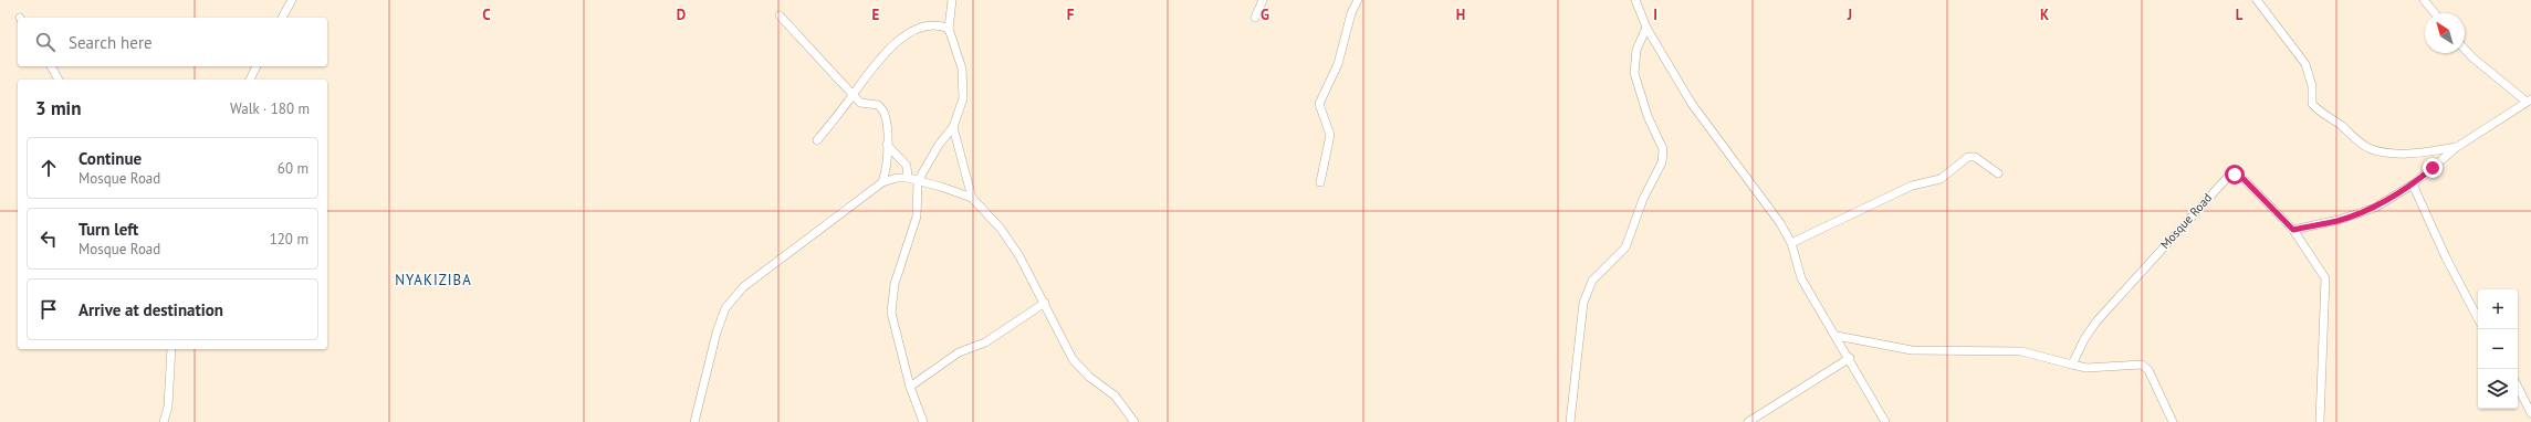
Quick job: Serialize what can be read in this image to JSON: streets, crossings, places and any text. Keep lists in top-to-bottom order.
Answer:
{
  "streets": {
    "street": ["Mosque Road"]
  },
  "districts": ["NYAKIZIBA"],
  "north": "top left",
  "page": {
    "search": "Search here",
    "heading": ["3 min", "Walk · 180 m"],
    "list": [
      ["Continue", "Mosque Road", "60 m"],
      ["Turn left", "Mosque Road", "120 m"],
      "Arrive at destination"
    ],
    "map_buttons": ["+", "−"]
  },
  "grid": {
    "columns": [
      "C",
      "D",
      "E",
      "F",
      "G",
      "H",
      "I",
      "J",
      "K",
      "L"
    ]
  }
}
